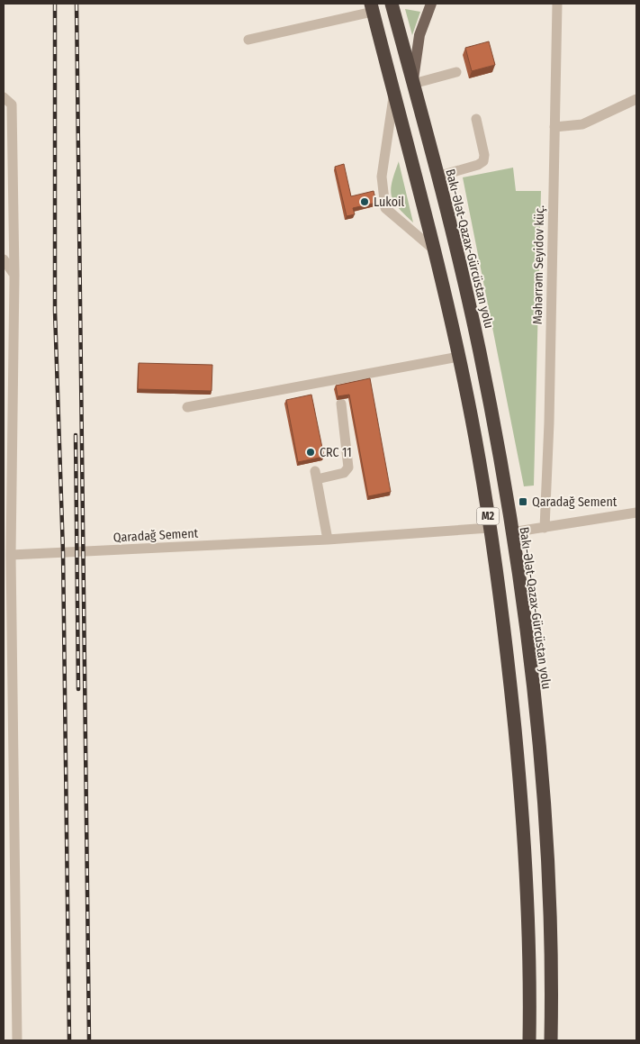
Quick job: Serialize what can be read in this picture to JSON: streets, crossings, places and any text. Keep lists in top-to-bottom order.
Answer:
{
  "streets": {
    "highway": ["Bakı-Ələt-Qazax-Gürcüstan yolu", "M2"],
    "street": ["Məhərrəm Seyidov küç.", "Qaradağ Sement"]
  },
  "crossings": [
    ["M2", "Qaradağ Sement"]
  ],
  "places": {
    "other": ["Lukoil", "CRC 11"],
    "transit": ["Qaradağ Sement"]
  }
}
